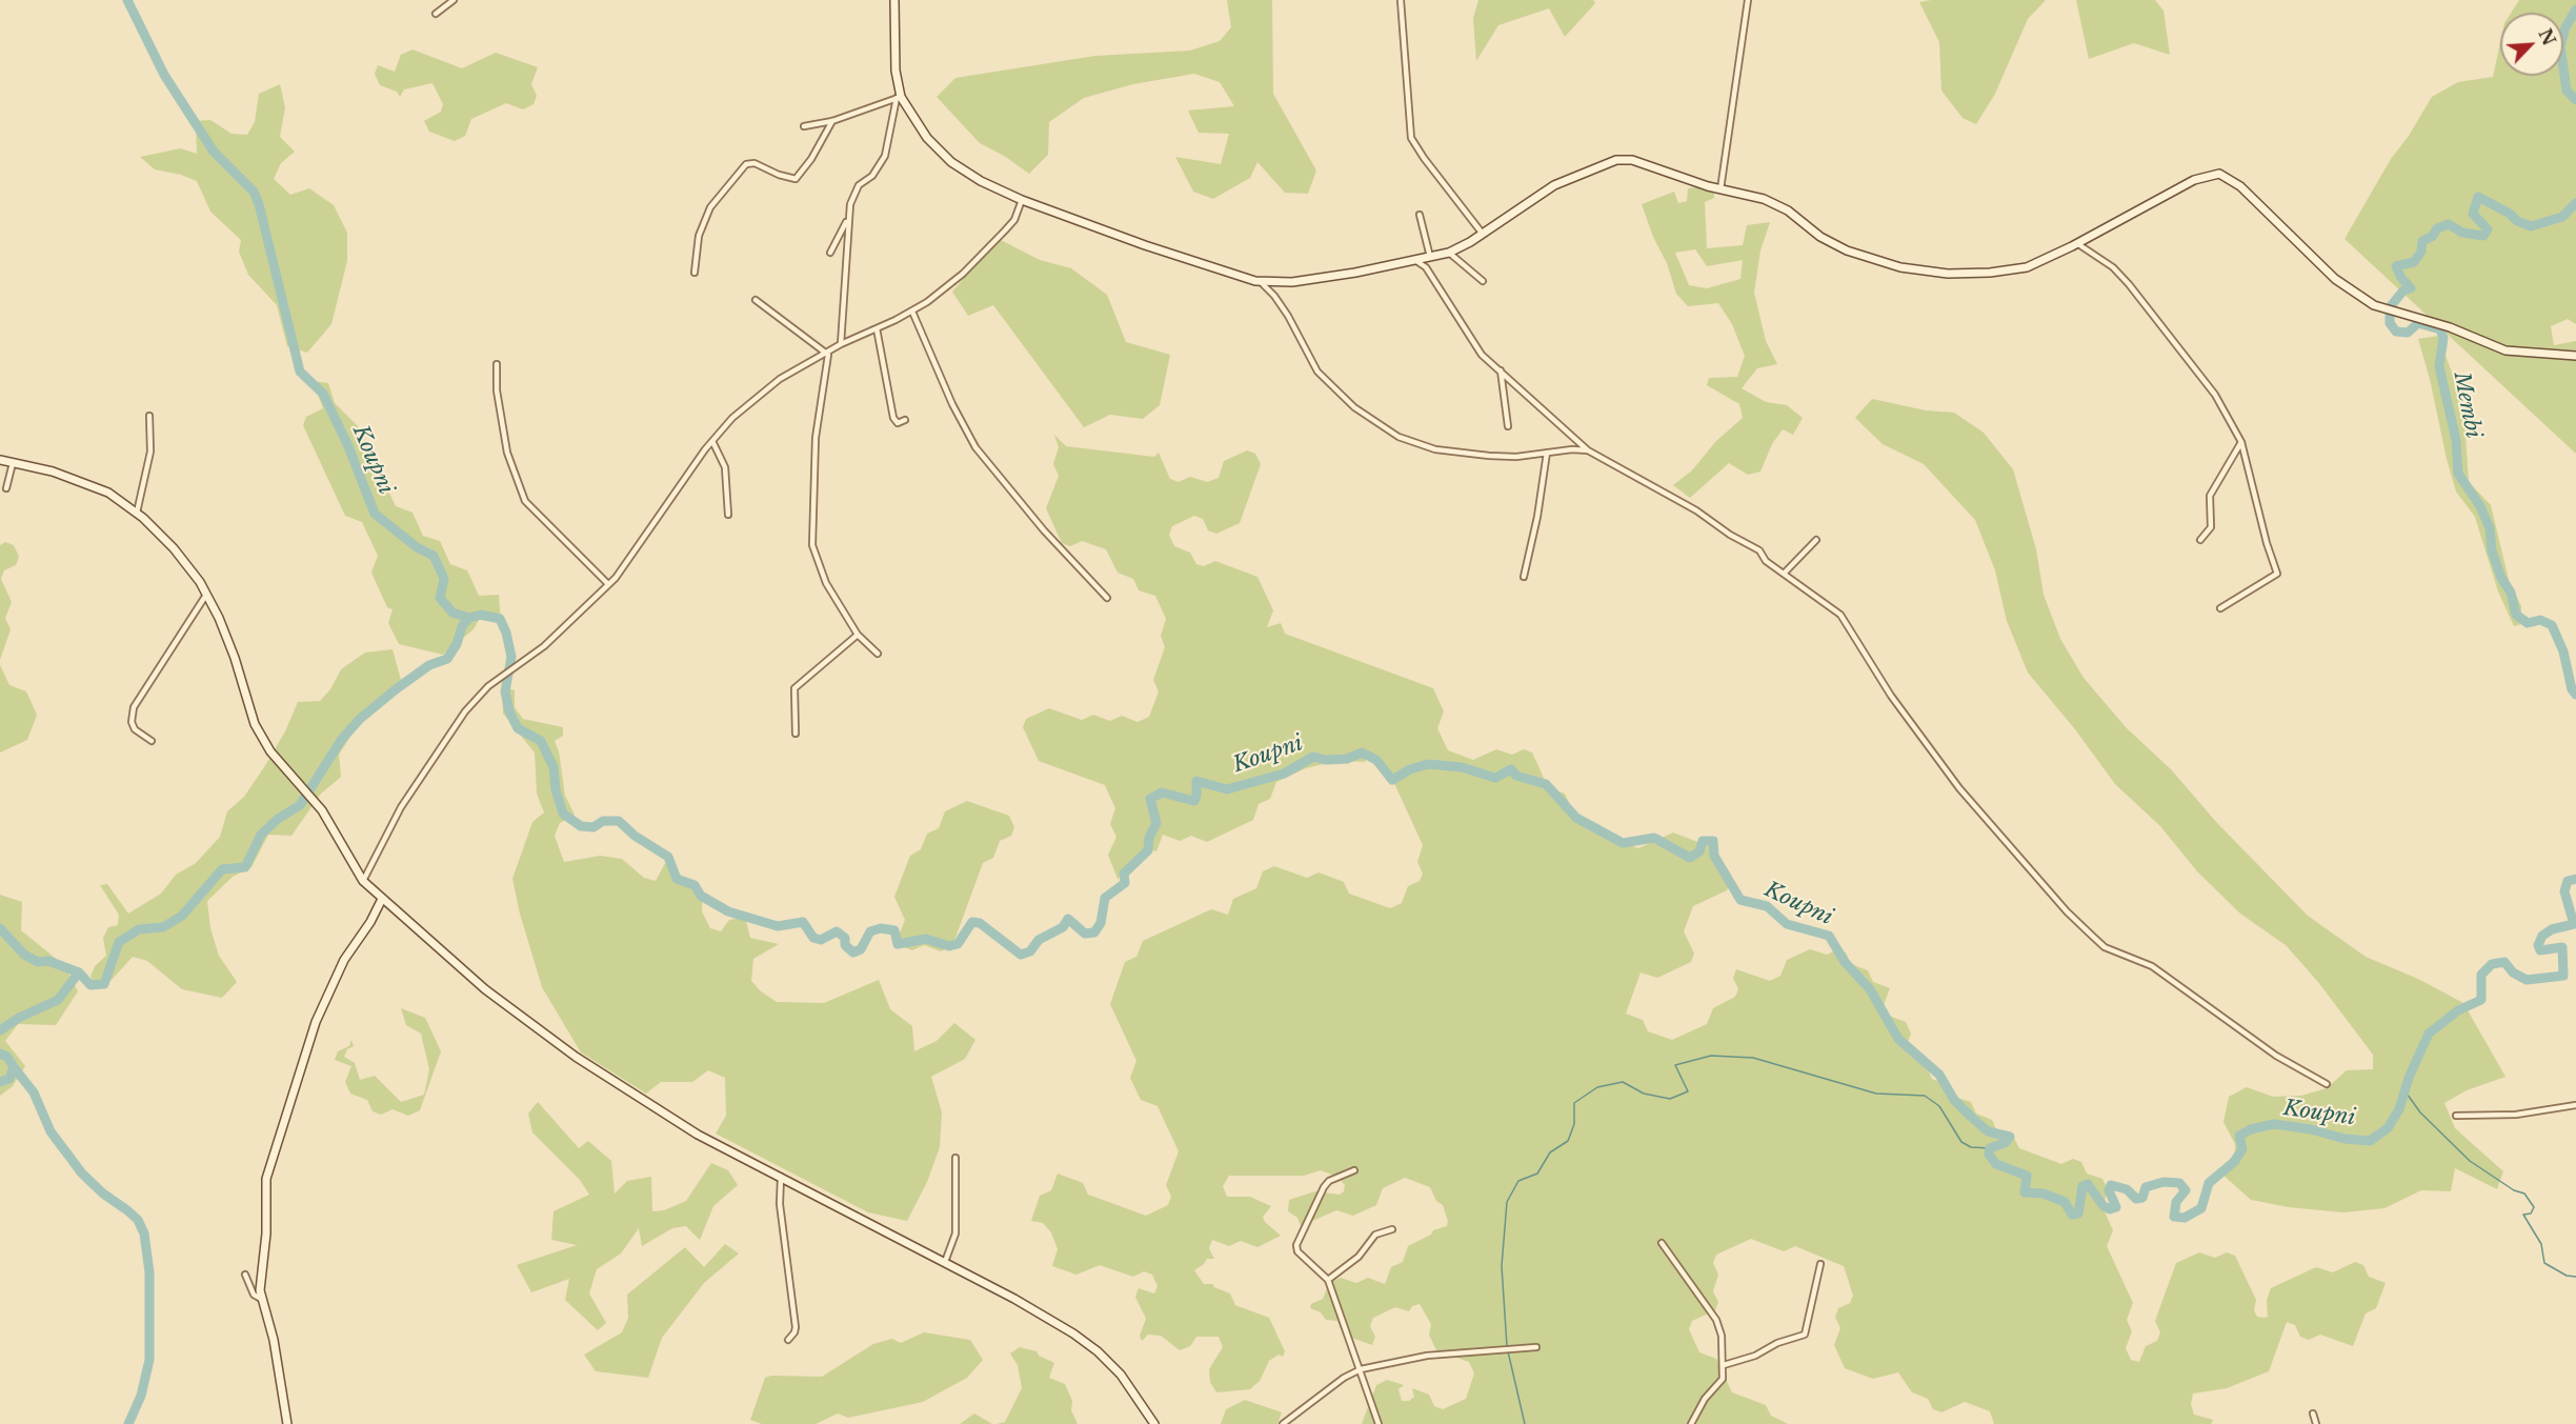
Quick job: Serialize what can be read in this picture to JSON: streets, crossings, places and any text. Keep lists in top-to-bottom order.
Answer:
{
  "water": ["Membi", "Koupni"],
  "north": "top right"
}
